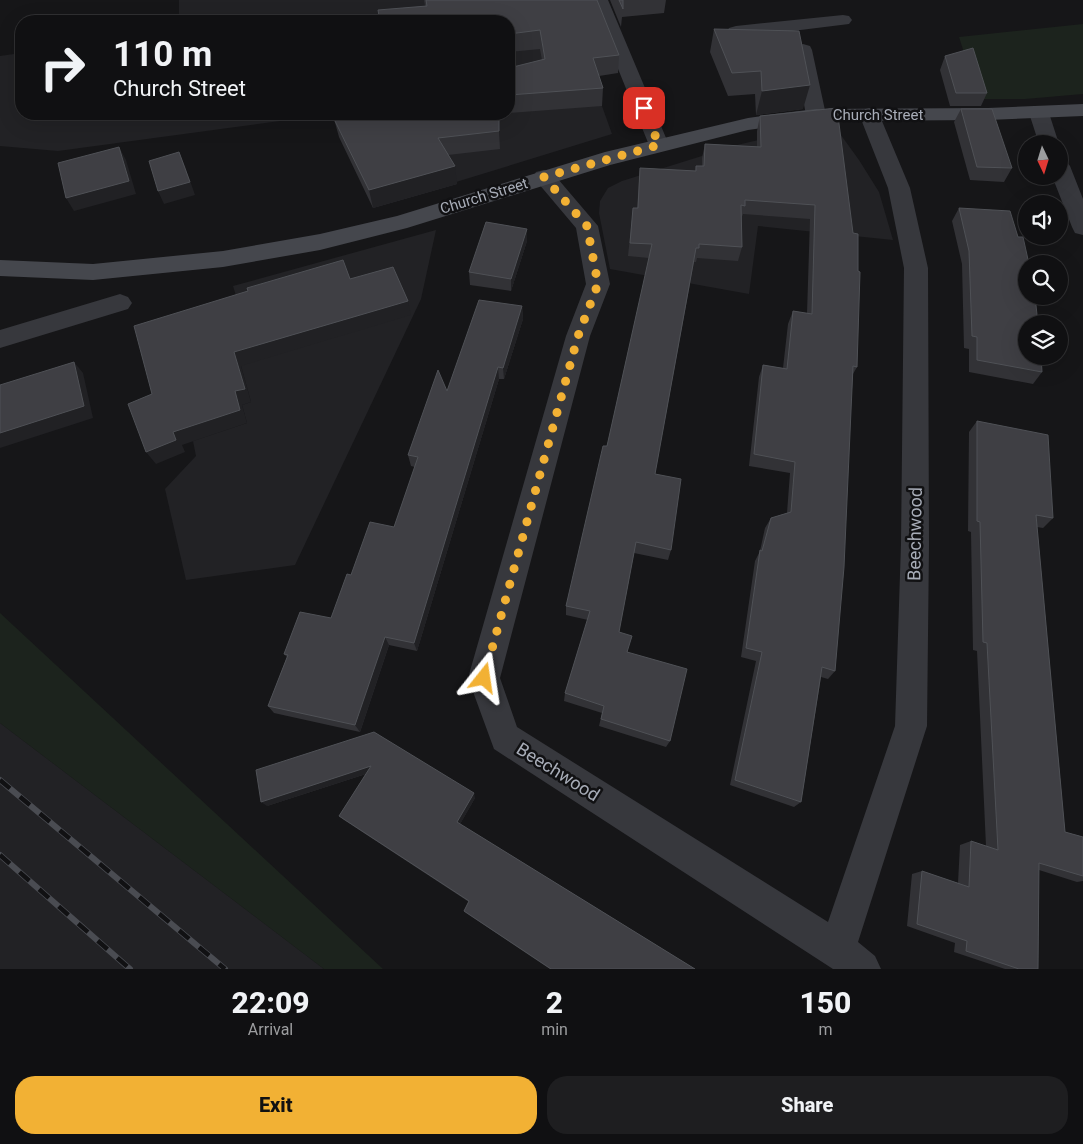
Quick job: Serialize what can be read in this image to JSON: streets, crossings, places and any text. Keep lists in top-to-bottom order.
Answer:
{
  "streets": {
    "street": ["Church Street", "Beechwood"]
  },
  "crossings": [
    ["Church Street", "Beechwood"]
  ],
  "north": "bottom",
  "page": {
    "turn": ["110 m", "Church Street"],
    "eta": [
      "22:09",
      "Arrival",
      "2",
      "min",
      "150",
      "m"
    ],
    "buttons": ["Exit", "Share"]
  }
}
